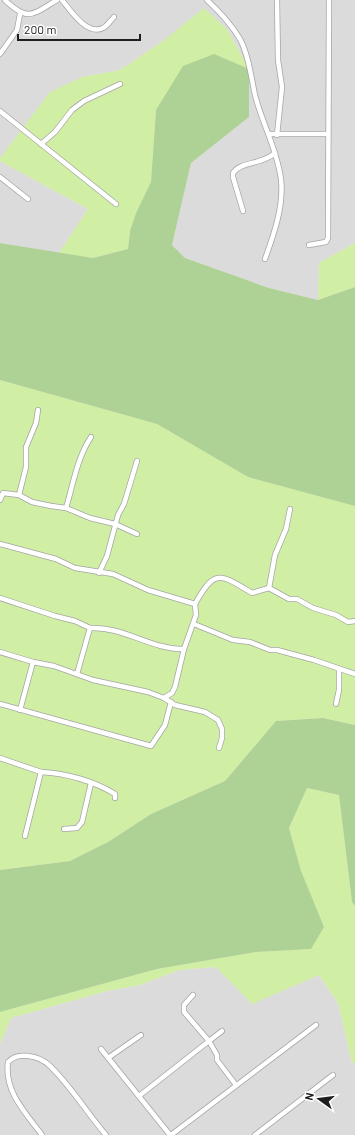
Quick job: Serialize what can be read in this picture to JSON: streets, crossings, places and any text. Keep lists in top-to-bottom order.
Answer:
{
  "scale_bar": "200 m",
  "north": "left"
}
